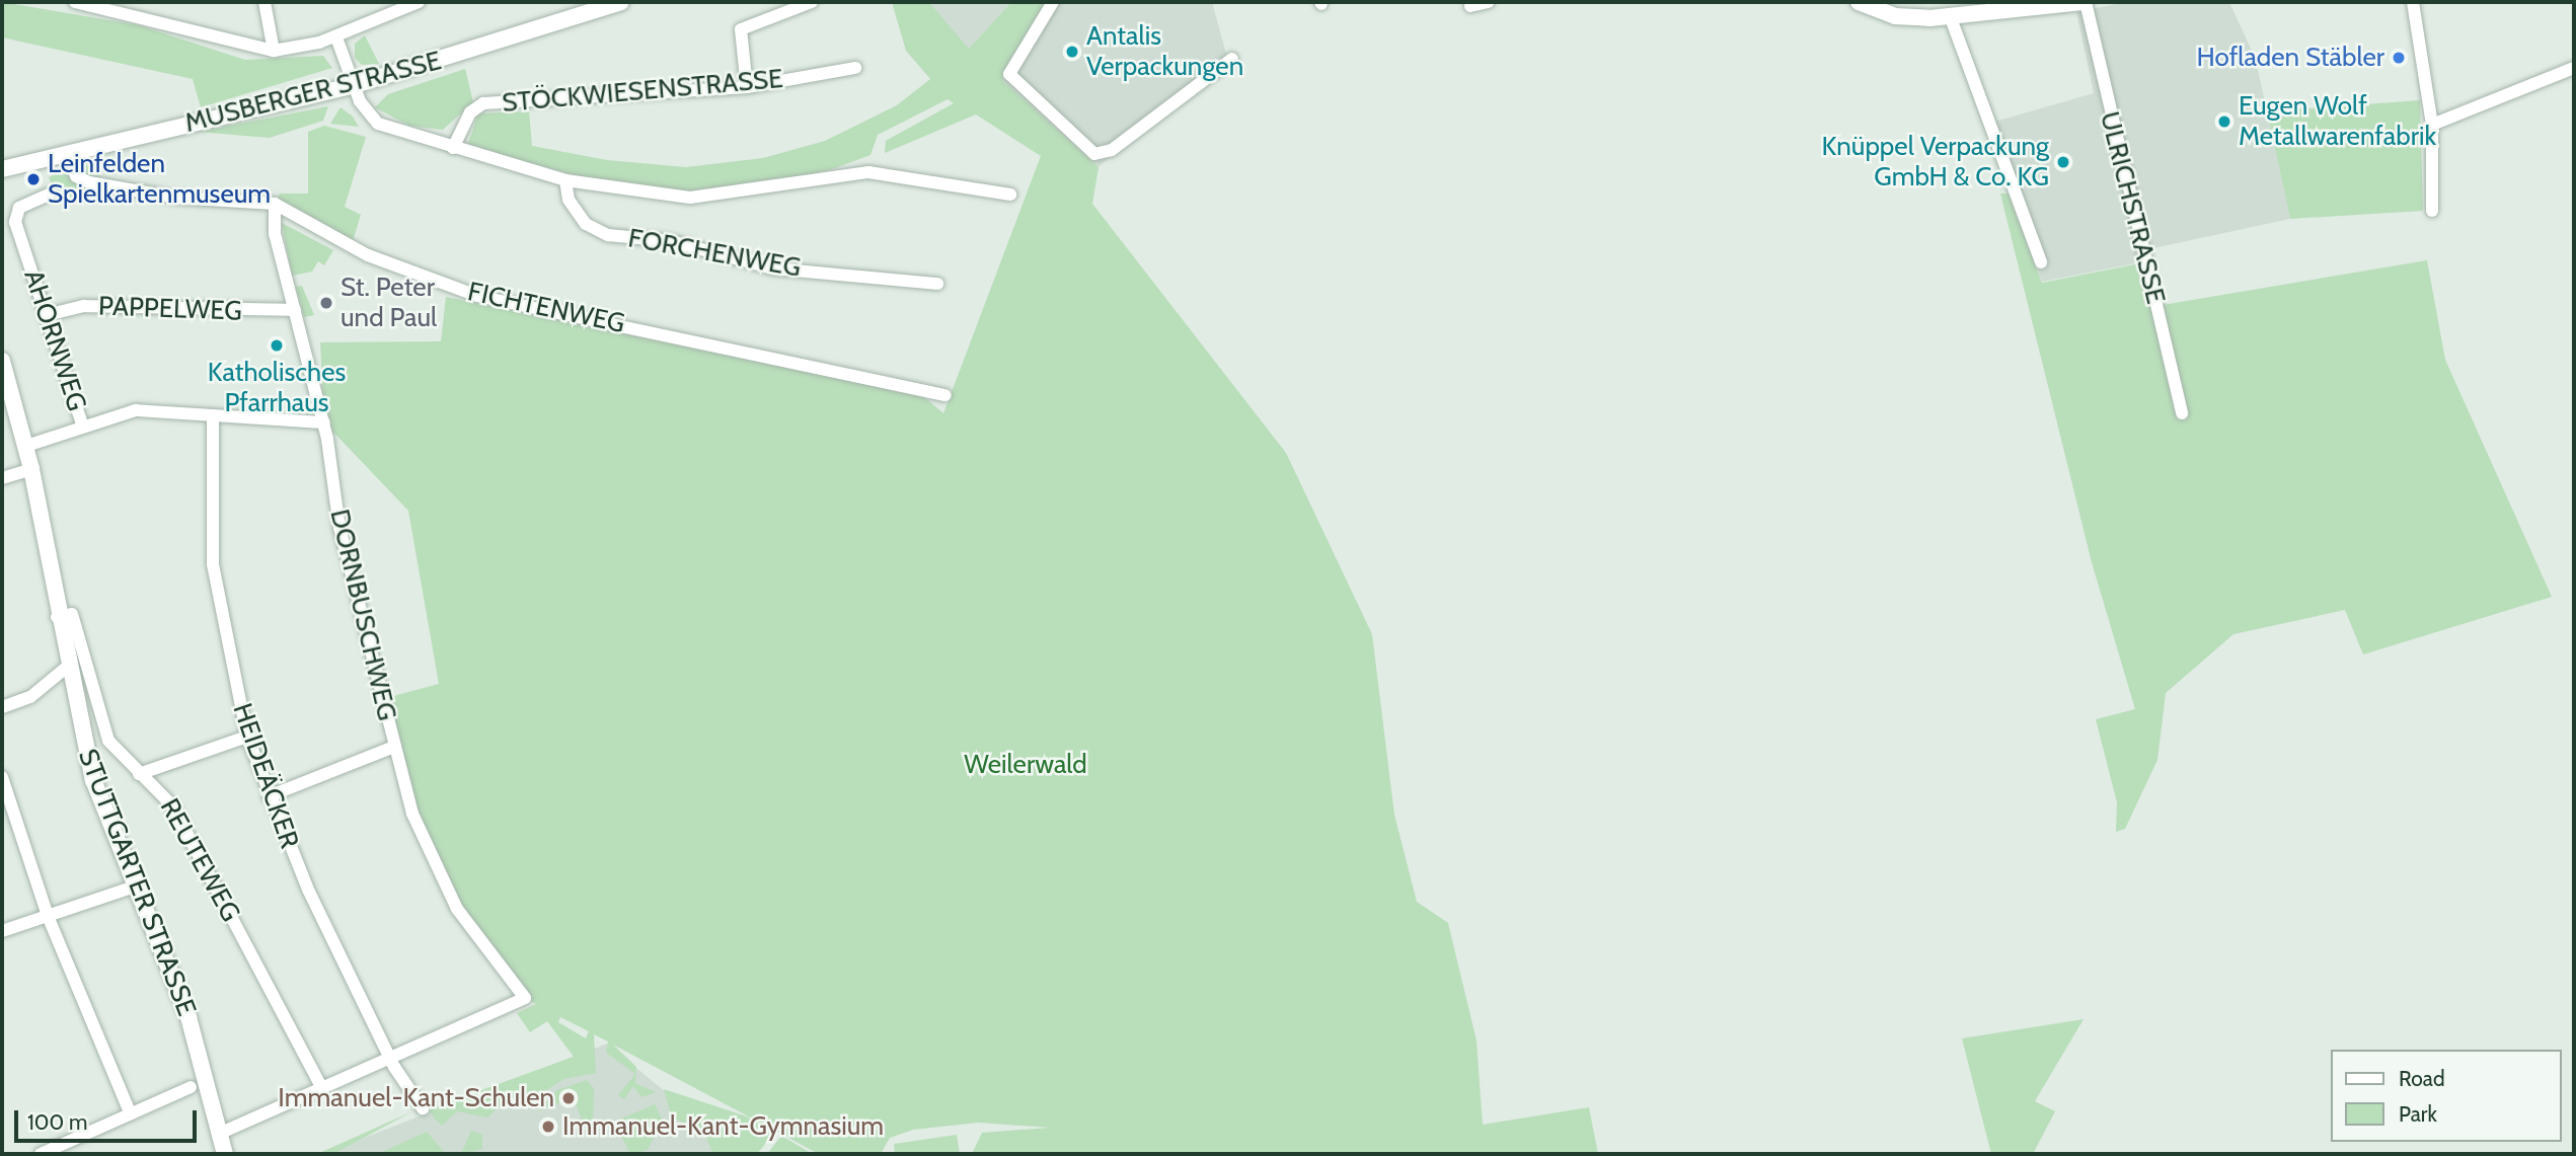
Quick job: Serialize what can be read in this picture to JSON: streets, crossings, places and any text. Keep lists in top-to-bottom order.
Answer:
{
  "streets": {
    "main road": ["MUSBERGER STRASSE", "STUTTGARTER STRASSE"],
    "street": [
      "STÖCKWIESENSTRASSE",
      "ULRICHSTRASSE",
      "FORCHENWEG",
      "FICHTENWEG",
      "PAPPELWEG",
      "AHORNWEG",
      "DORNBUSCHWEG",
      "HEIDEÄCKER",
      "REUTEWEG"
    ]
  },
  "crossings": [
    ["MUSBERGER STRASSE", "FICHTENWEG"],
    ["FICHTENWEG", "DORNBUSCHWEG"],
    ["PAPPELWEG", "AHORNWEG"],
    ["PAPPELWEG", "DORNBUSCHWEG"],
    ["DORNBUSCHWEG", "HEIDEÄCKER"],
    ["REUTEWEG", "STUTTGARTER STRASSE"]
  ],
  "parks": ["Weilerwald"],
  "places": [
    "Antalis Verpackungen",
    "Hofladen Stäbler",
    "Eugen Wolf Metallwarenfabrik",
    "Knüppel Verpackung GmbH & Co. KG",
    "Leinfelden Spielkartenmuseum",
    "St. Peter und Paul",
    "Katholisches Pfarrhaus",
    "Immanuel-Kant-Schulen",
    "Immanuel-Kant-Gymnasium"
  ],
  "legend": ["Road", "Park"],
  "scale_bar": "100 m"
}
